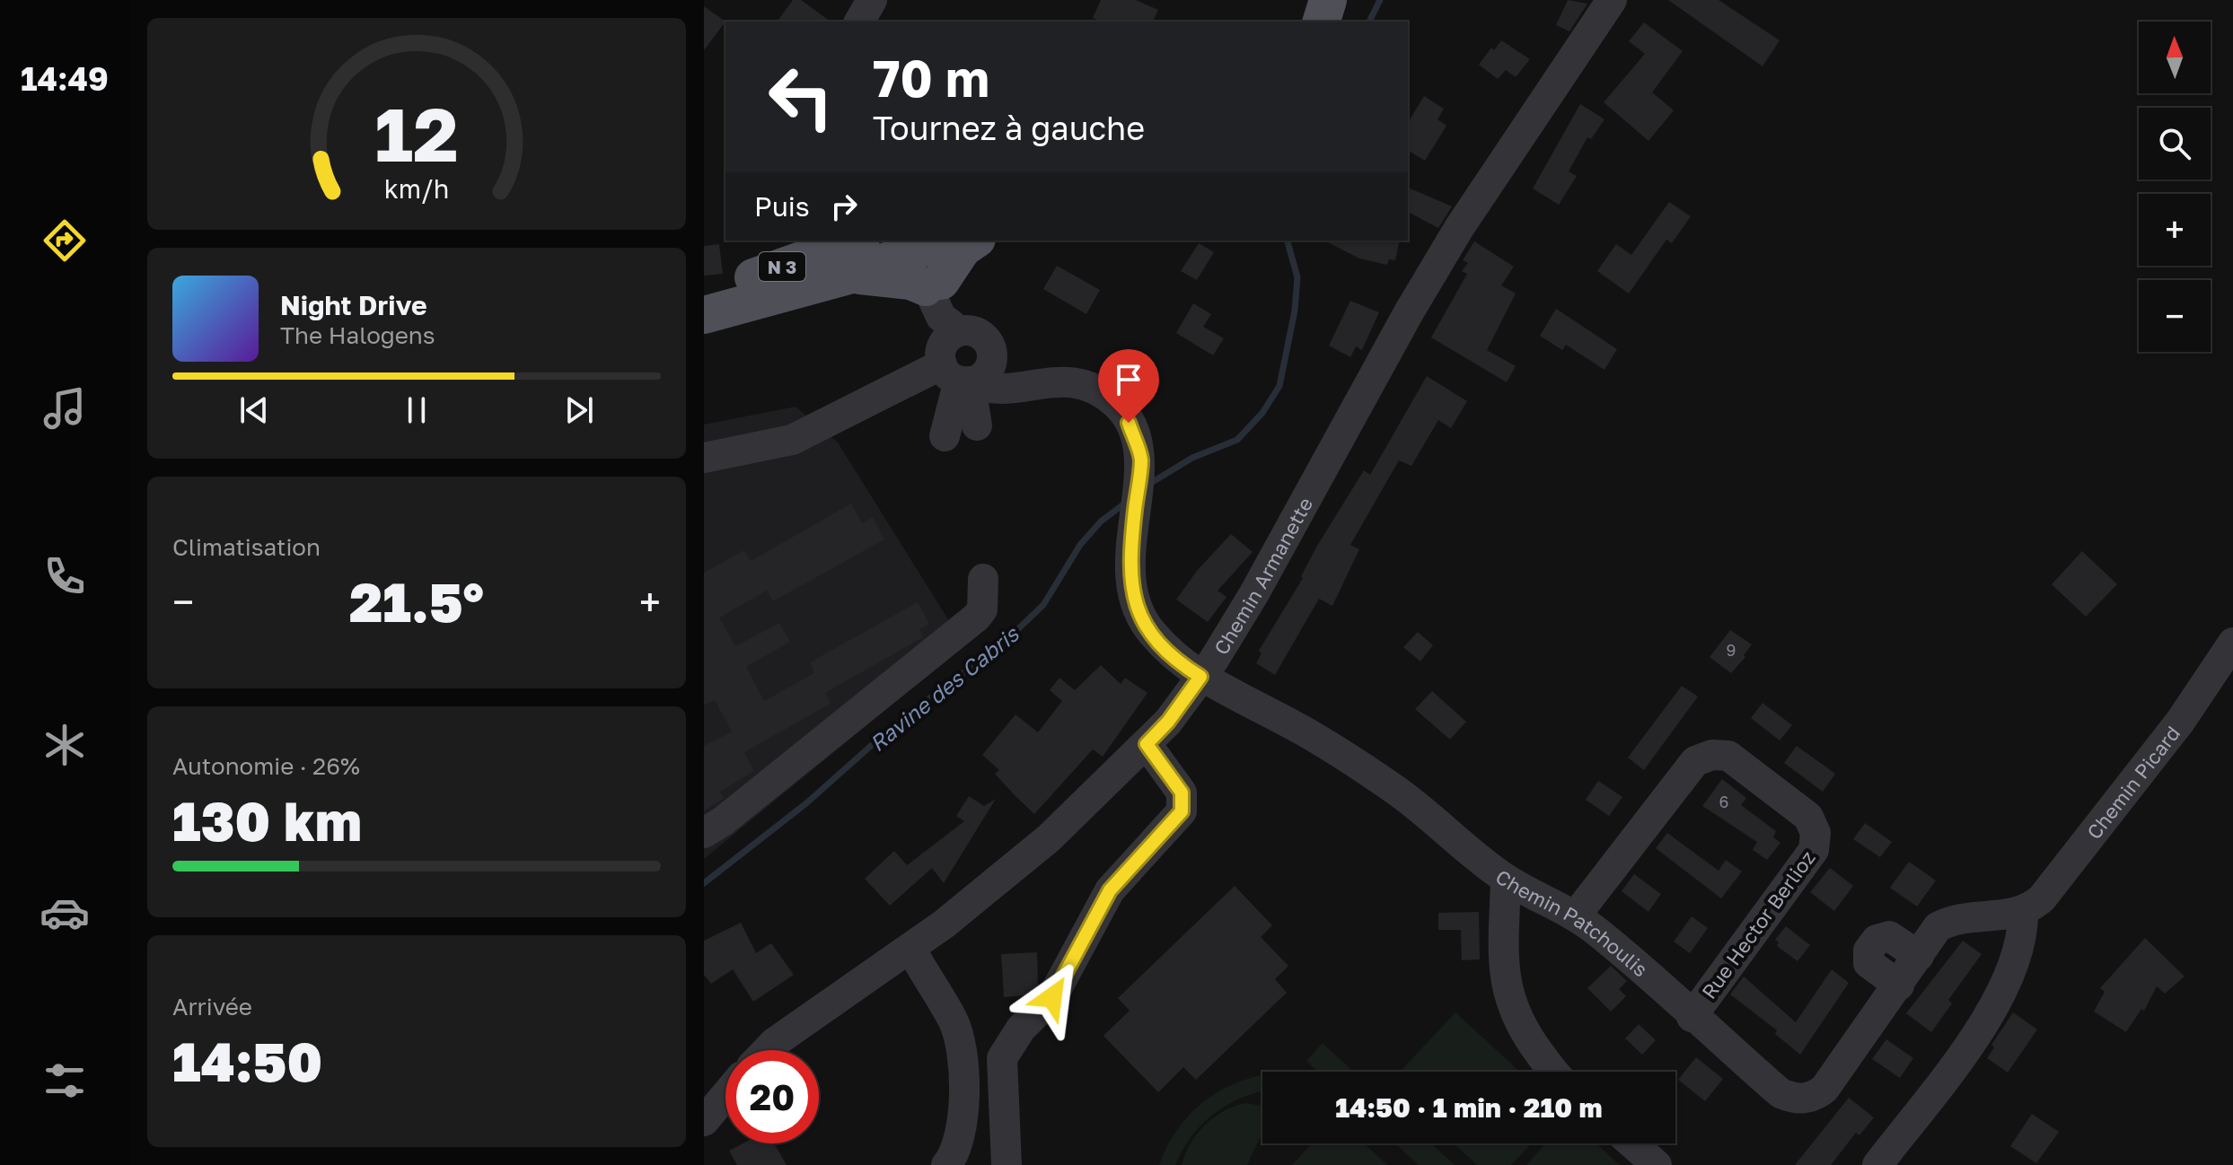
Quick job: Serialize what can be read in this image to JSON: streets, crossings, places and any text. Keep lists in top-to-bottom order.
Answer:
{
  "streets": {
    "main road": ["N 3"],
    "street": [
      "Chemin Armanette",
      "Chemin Picard",
      "Chemin Patchoulis",
      "Rue Hector Berlioz"
    ]
  },
  "crossings": [
    ["Chemin Armanette", "Chemin Patchoulis"],
    ["Chemin Patchoulis", "Rue Hector Berlioz"]
  ],
  "water": ["Ravine des Cabris"],
  "house_numbers": ["9", "6"],
  "north": "top",
  "page": {
    "tabs": "14:49",
    "map_buttons": ["+", "−"],
    "turn": ["70 m", "Tournez à gauche"],
    "then": "Puis",
    "song": ["Night Drive", "The Halogens"],
    "tile": [
      "Climatisation",
      ["Autonomie · 26%", "130 km"],
      ["Arrivée", "14:50"]
    ],
    "heat": ["−", "21.5°", "+"],
    "limit": "20",
    "trip": "14:50 · 1 min · 210 m",
    "gauge": ["12", "km/h"]
  }
}
